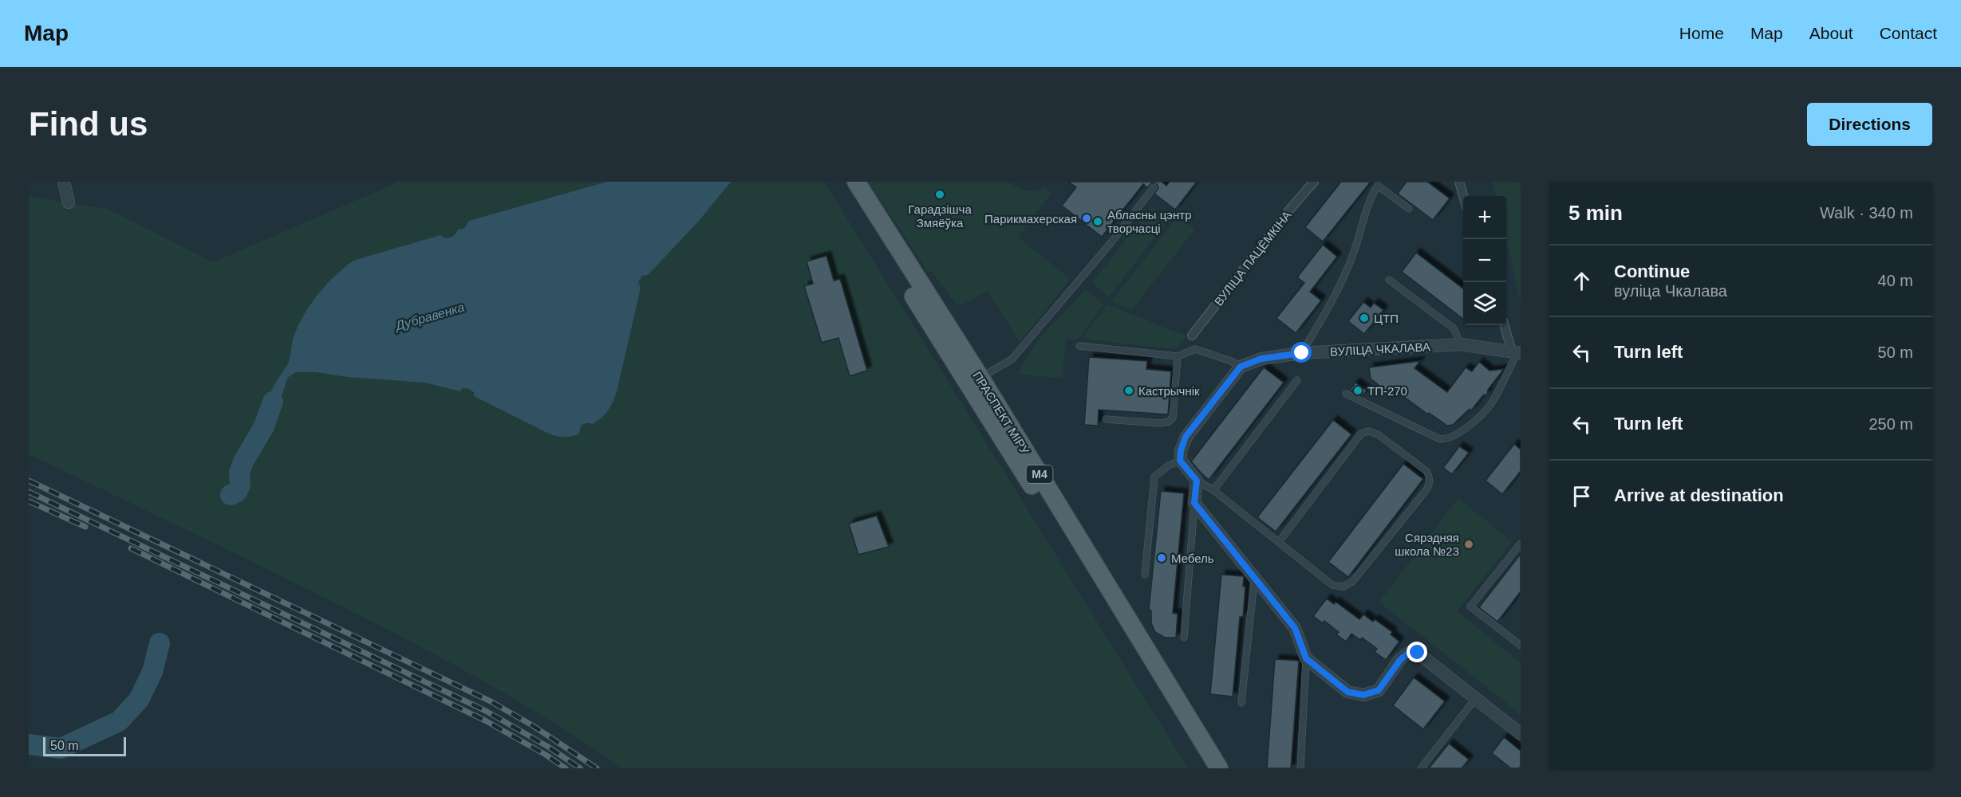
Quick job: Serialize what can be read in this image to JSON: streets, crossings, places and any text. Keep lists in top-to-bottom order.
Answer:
{
  "streets": {
    "main road": ["ПРАСПЕКТ МІРУ", "М4"],
    "street": ["ВУЛІЦА ПАЦЁМКІНА", "ВУЛІЦА ЧКАЛАВА"]
  },
  "water": ["Дубравенка"],
  "places": [
    "Гарадзішча Змяёўка",
    "Парикмахерская",
    "Абласны цэнтр творчасці",
    "ЦТП",
    "Кастрычнік",
    "ТП-270",
    "Сярэдняя школа №23",
    "Мебель"
  ],
  "scale_bar": "50 m",
  "page": {
    "header": "Map",
    "nav": [
      "Home",
      "Map",
      "About",
      "Contact"
    ],
    "buttons": "Directions",
    "title": "Find us",
    "heading": ["5 min", "Walk · 340 m"],
    "map_buttons": ["+", "−"],
    "list": [
      ["Continue", "вуліца Чкалава", "40 m"],
      ["Turn left", "50 m"],
      ["Turn left", "250 m"],
      "Arrive at destination"
    ],
    "scale": "50 m"
  }
}
